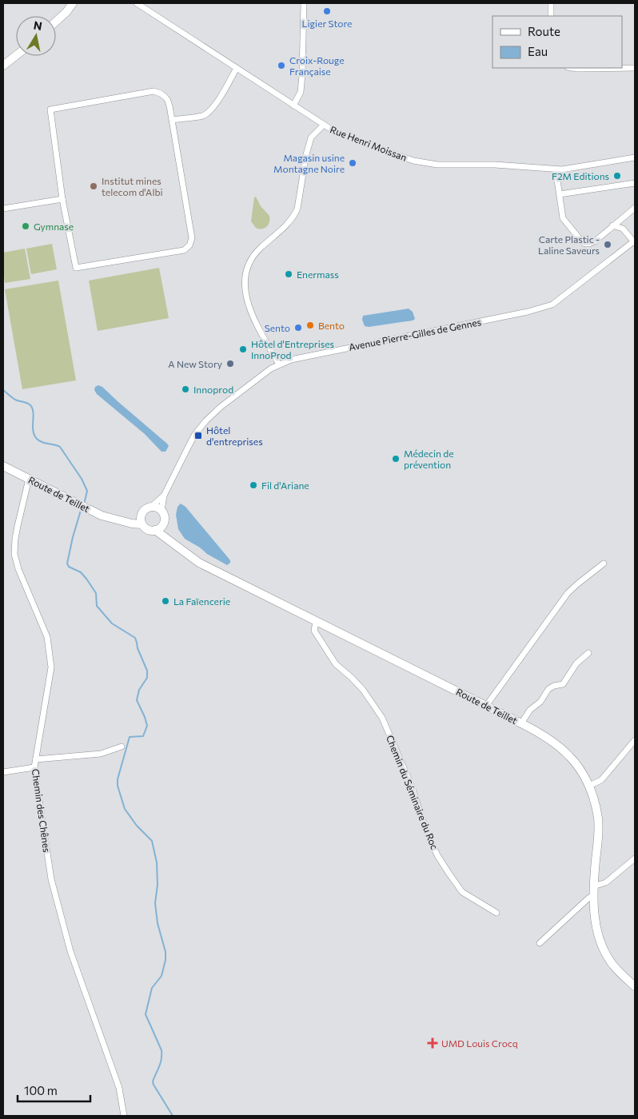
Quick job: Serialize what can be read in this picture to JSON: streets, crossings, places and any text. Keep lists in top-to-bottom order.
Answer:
{
  "streets": {
    "main road": ["Route de Teillet"],
    "street": [
      "Rue Henri Moissan",
      "Avenue Pierre-Gilles de Gennes",
      "Chemin du Séminaire du Roc",
      "Chemin des Chênes"
    ]
  },
  "crossings": [
    ["Avenue Pierre-Gilles de Gennes", "Route de Teillet"],
    ["Route de Teillet", "Chemin du Séminaire du Roc"],
    ["Route de Teillet", "Chemin des Chênes"]
  ],
  "places": {
    "other": [
      "Ligier Store",
      "Croix-Rouge Française",
      "Magasin usine Montagne Noire",
      "F2M Editions",
      "Institut mines telecom d'Albi",
      "Gymnase",
      "Carte Plastic - Laline Saveurs",
      "Enermass",
      "Bento",
      "Sento",
      "Hôtel d'Entreprises InnoProd",
      "A New Story",
      "Innoprod",
      "Médecin de prévention",
      "Fil d'Ariane",
      "La Faïencerie"
    ],
    "transit": ["Hôtel d'entreprises"],
    "health": ["UMD Louis Crocq"]
  },
  "legend": ["Route", "Eau"],
  "scale_bar": "100 m",
  "north": "top"
}
